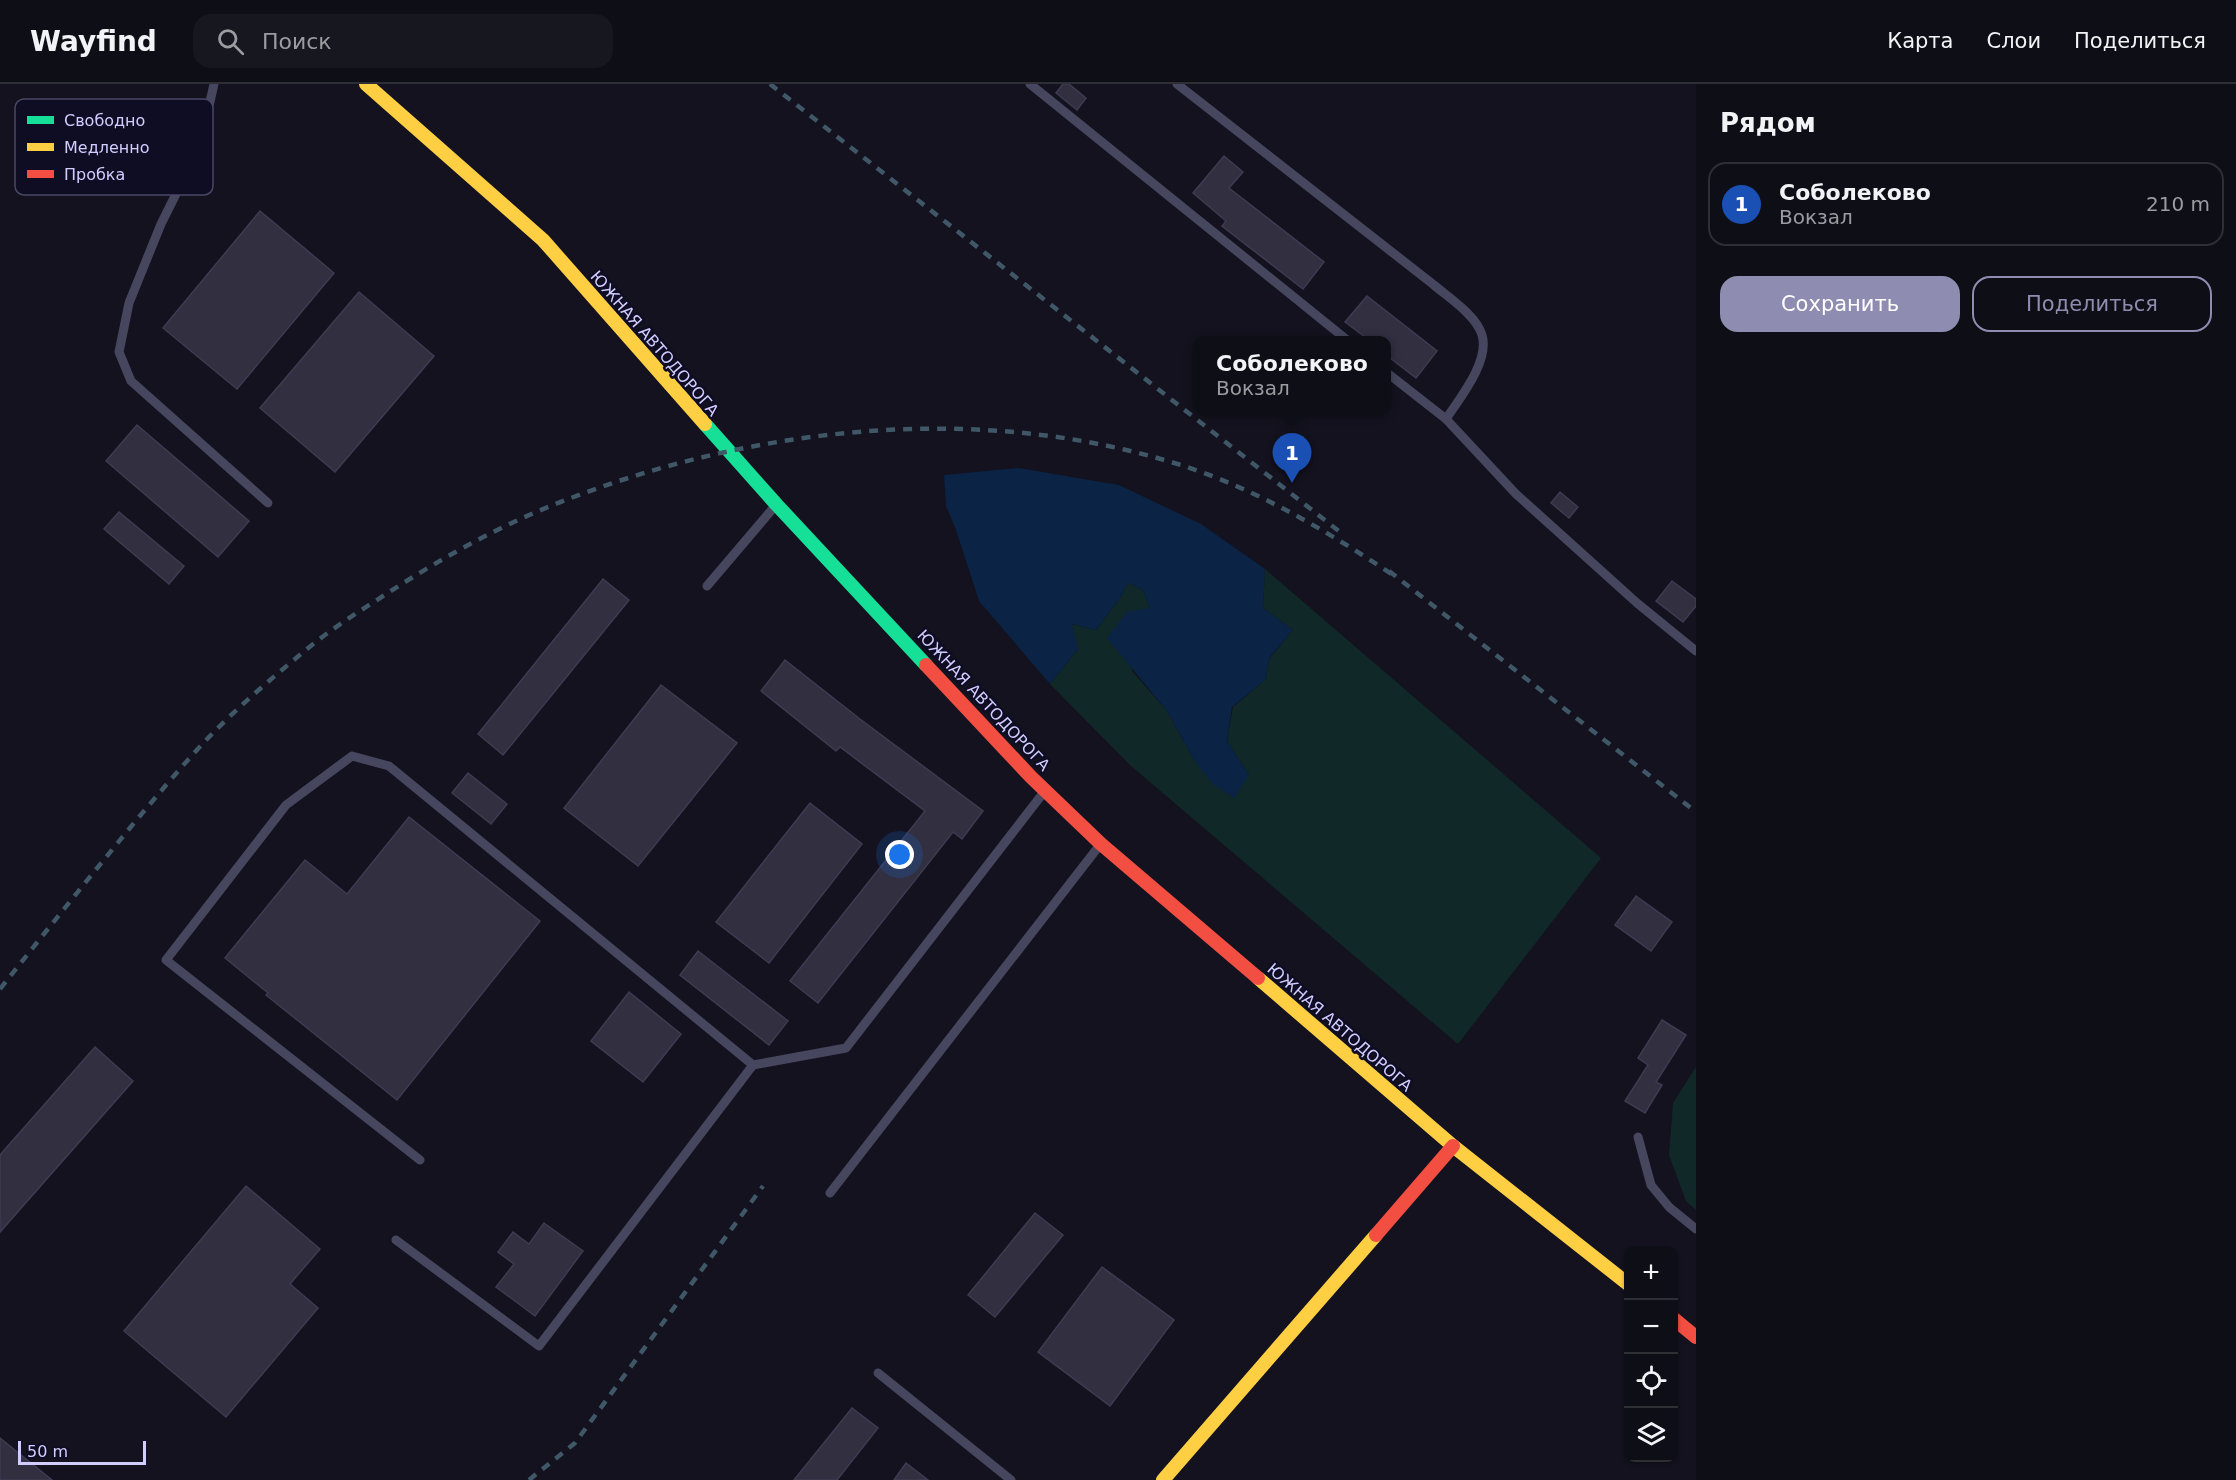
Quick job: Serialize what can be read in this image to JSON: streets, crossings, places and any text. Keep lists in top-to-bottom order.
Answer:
{
  "streets": {
    "main road": ["ЮЖНАЯ АВТОДОРОГА"]
  },
  "legend": ["Свободно", "Медленно", "Пробка"],
  "scale_bar": "50 m",
  "page": {
    "header": "Wayfind",
    "search": "Поиск",
    "nav": ["Карта", "Слои", "Поделиться"],
    "heading": "Рядом",
    "list": [
      {
        "mark": "1",
        "name": "Соболеково",
        "note": "Вокзал",
        "value": "210 m"
      }
    ],
    "buttons": ["Сохранить", "Поделиться"],
    "popup": ["Соболеково", "Вокзал"],
    "pins": "1",
    "map_buttons": ["+", "−"],
    "scale": "50 m"
  }
}
